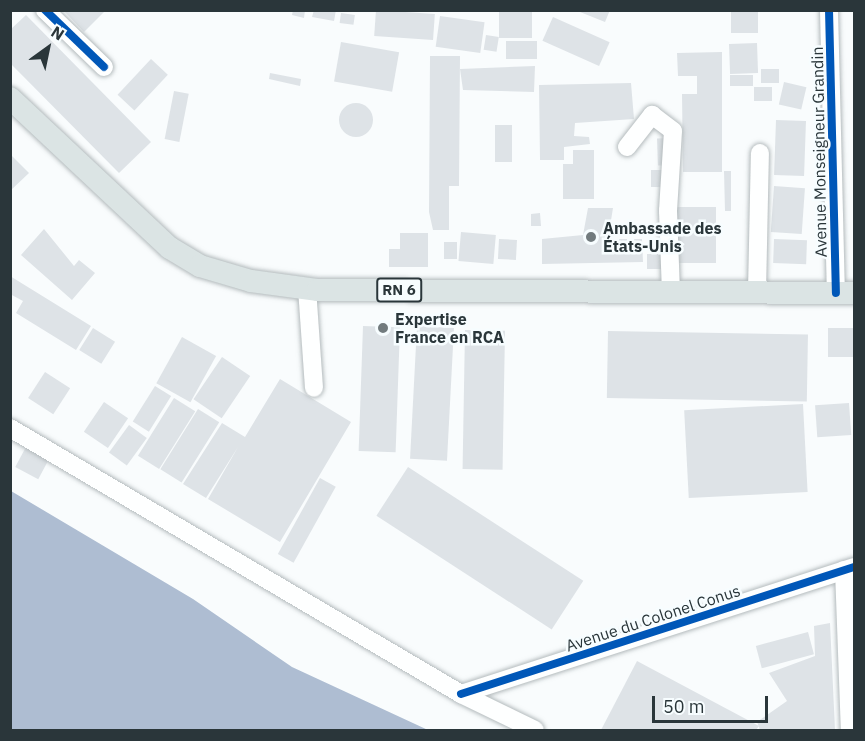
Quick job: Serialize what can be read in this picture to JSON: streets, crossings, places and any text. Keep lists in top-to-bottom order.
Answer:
{
  "streets": {
    "main road": ["RN 6"],
    "street": ["Avenue Monseigneur Grandin", "Avenue du Colonel Conus"]
  },
  "crossings": [
    ["Avenue Monseigneur Grandin", "RN 6"]
  ],
  "places": ["Ambassade des États-Unis", "Expertise France en RCA"],
  "scale_bar": "50 m",
  "north": "top right"
}
